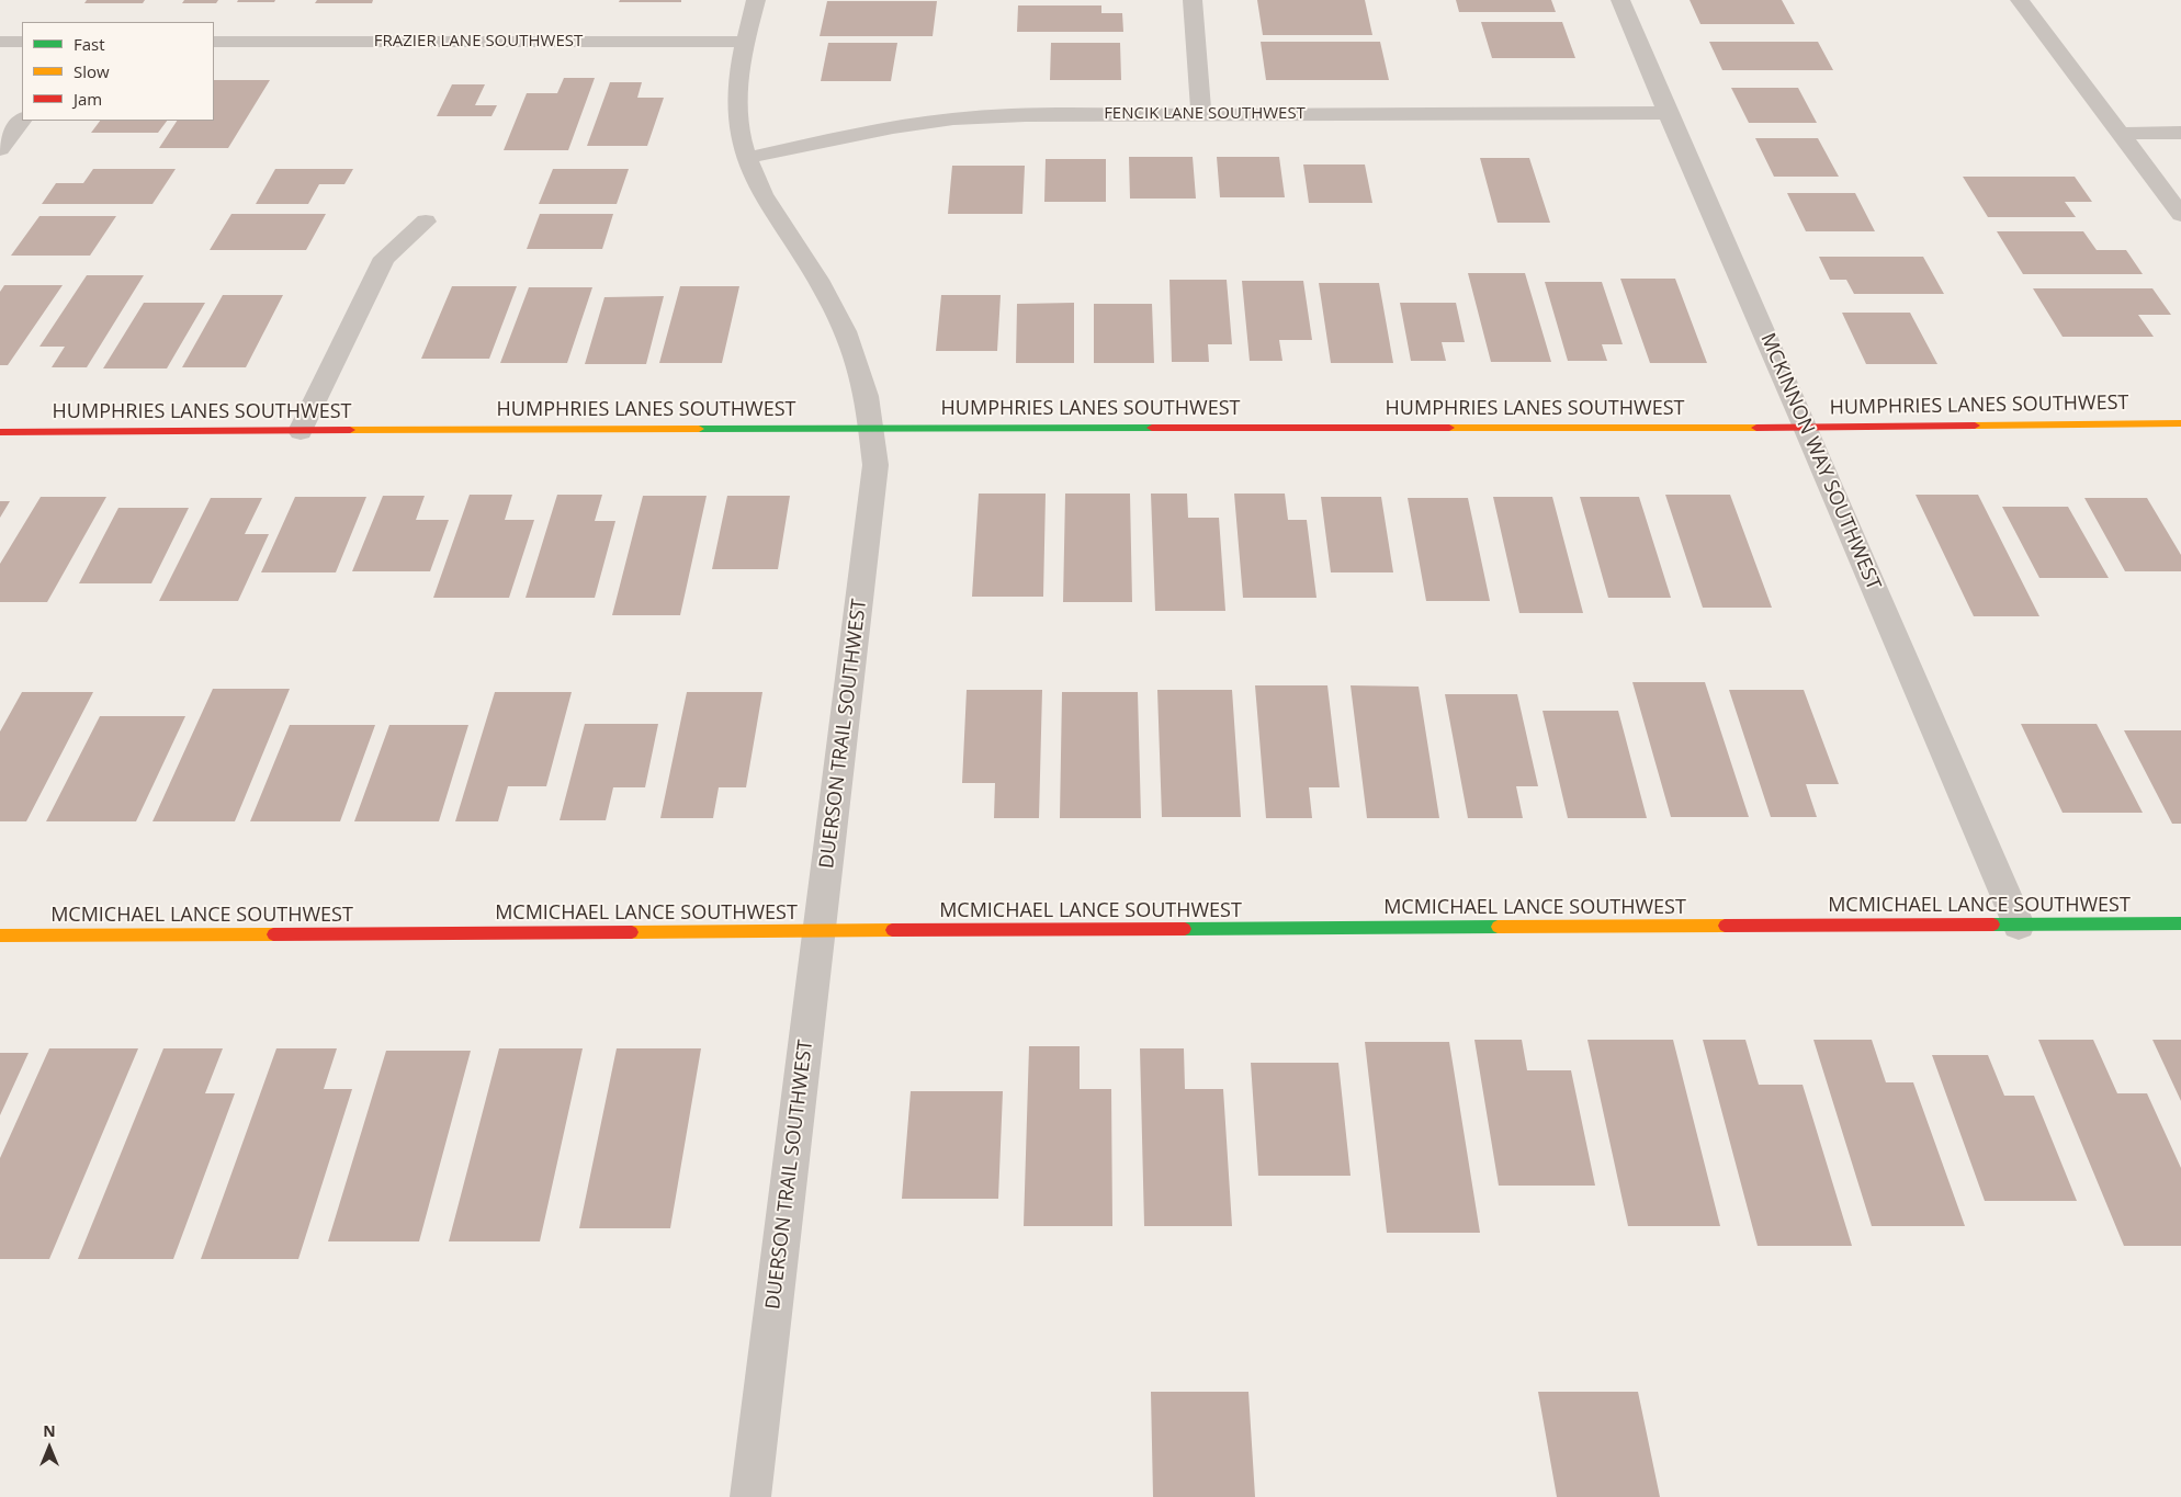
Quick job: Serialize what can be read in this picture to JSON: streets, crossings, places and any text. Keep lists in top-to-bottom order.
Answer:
{
  "streets": {
    "street": [
      "FRAZIER LANE SOUTHWEST",
      "FENCIK LANE SOUTHWEST",
      "HUMPHRIES LANES SOUTHWEST",
      "MCKINNON WAY SOUTHWEST",
      "DUERSON TRAIL SOUTHWEST",
      "MCMICHAEL LANCE SOUTHWEST"
    ]
  },
  "crossings": [
    ["FRAZIER LANE SOUTHWEST", "DUERSON TRAIL SOUTHWEST"],
    ["FENCIK LANE SOUTHWEST", "MCKINNON WAY SOUTHWEST"],
    ["FENCIK LANE SOUTHWEST", "DUERSON TRAIL SOUTHWEST"],
    ["HUMPHRIES LANES SOUTHWEST", "MCKINNON WAY SOUTHWEST"],
    ["HUMPHRIES LANES SOUTHWEST", "DUERSON TRAIL SOUTHWEST"],
    ["MCKINNON WAY SOUTHWEST", "MCMICHAEL LANCE SOUTHWEST"],
    ["DUERSON TRAIL SOUTHWEST", "MCMICHAEL LANCE SOUTHWEST"]
  ],
  "legend": ["Fast", "Slow", "Jam"],
  "north": "top"
}
